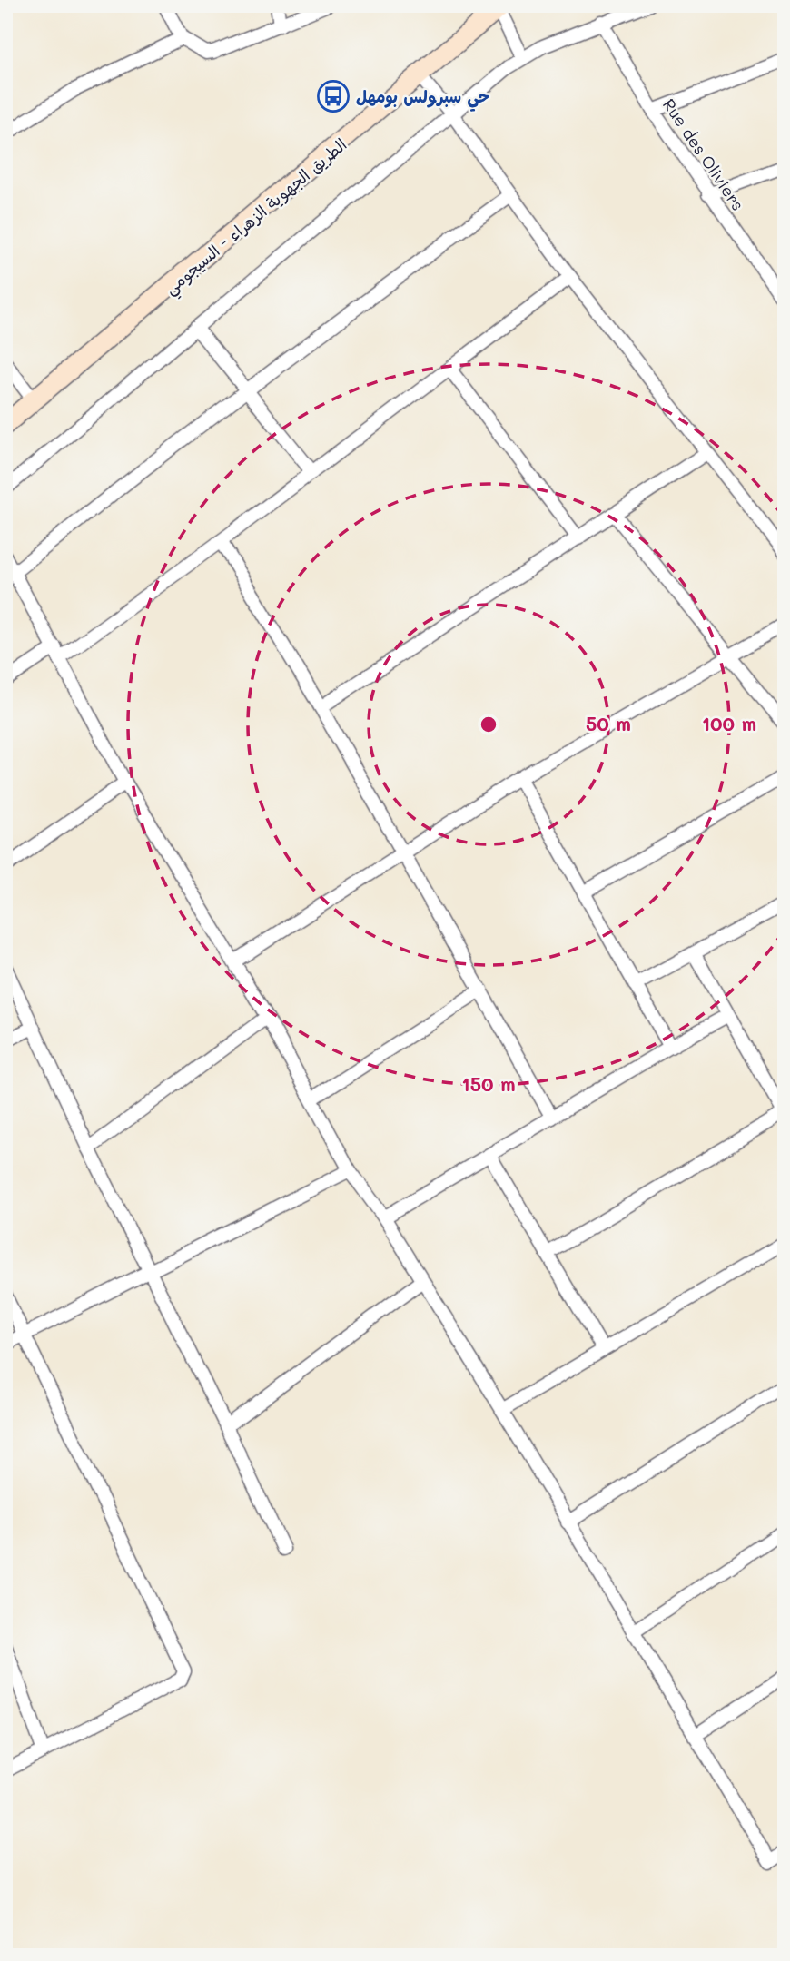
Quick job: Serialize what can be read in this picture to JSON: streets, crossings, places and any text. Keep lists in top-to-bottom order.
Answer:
{
  "streets": {
    "main road": ["الطريق الجهوية الزهراء - السيجومي"],
    "street": ["Rue des Oliviers"]
  },
  "places": {
    "bus stop": ["حي سبرولس بومهل"]
  },
  "rings": ["50 m", "100 m", "150 m"]
}
